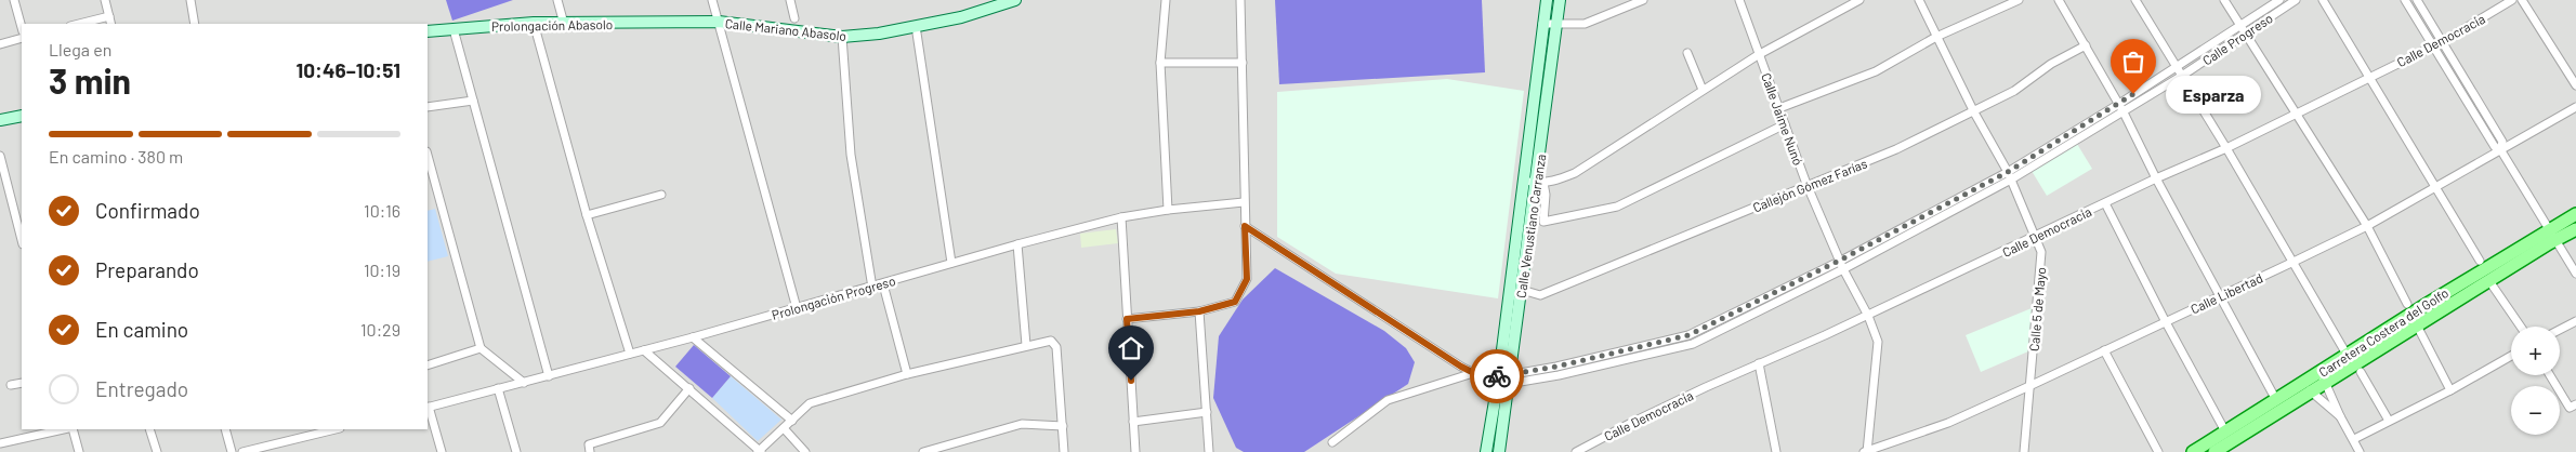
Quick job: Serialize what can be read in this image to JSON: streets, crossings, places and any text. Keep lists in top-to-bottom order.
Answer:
{
  "streets": {
    "main road": [
      "Prolongación Abasolo",
      "Calle Mariano Abasolo",
      "Calle Venustiano Carranza",
      "Carretera Costera del Golfo"
    ],
    "street": [
      "Calle Progreso",
      "Calle Democracia",
      "Calle Jaime Nunó",
      "Callejón Gómez Farías",
      "Calle Libertad",
      "Prolongación Progreso",
      "Calle 5 de Mayo"
    ]
  },
  "crossings": [
    ["Prolongación Abasolo", "Calle Mariano Abasolo"],
    ["Calle Progreso", "Calle Jaime Nunó"],
    ["Calle Progreso", "Calle Venustiano Carranza"],
    ["Calle Progreso", "Calle 5 de Mayo"],
    ["Calle Democracia", "Calle Jaime Nunó"],
    ["Calle Democracia", "Calle 5 de Mayo"],
    ["Calle Jaime Nunó", "Callejón Gómez Farías"],
    ["Calle Jaime Nunó", "Calle Libertad"],
    ["Callejón Gómez Farías", "Calle Venustiano Carranza"],
    ["Callejón Gómez Farías", "Calle 5 de Mayo"],
    ["Calle Libertad", "Calle 5 de Mayo"]
  ],
  "places": ["Esparza"],
  "page": {
    "heading": ["3 min", "Llega en", "10:46–10:51"],
    "bubble": "Esparza",
    "bar": "En camino · 380 m",
    "list": [
      ["Confirmado", "10:16"],
      ["Preparando", "10:19"],
      ["En camino", "10:29"],
      "Entregado"
    ],
    "map_buttons": ["+", "−"]
  }
}
